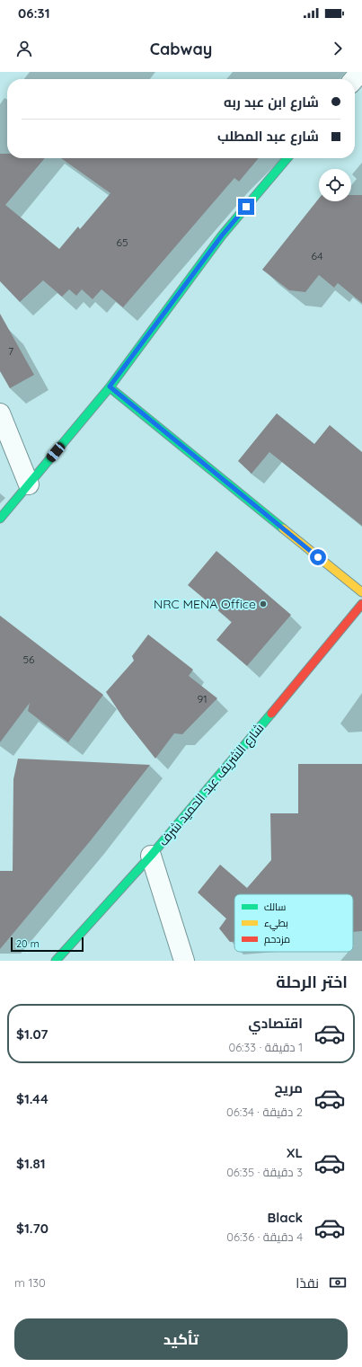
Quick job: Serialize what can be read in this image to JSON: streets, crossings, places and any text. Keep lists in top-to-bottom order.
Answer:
{
  "streets": {
    "street": ["شارع الشريف عبد الحميد شرف"]
  },
  "places": ["NRC MENA Office"],
  "house_numbers": [
    "65",
    "64",
    "7",
    "56",
    "91"
  ],
  "legend": ["سالك", "بطيء", "مزدحم"],
  "scale_bar": "20 m",
  "page": {
    "status": "06:31",
    "header": "Cabway",
    "banner": ["شارع ابن عبد ربه", "شارع عبد المطلب"],
    "scale": "20 m",
    "heading": "اختر الرحلة",
    "list": [
      {
        "name": "اقتصادي",
        "note": "1 دقيقة · 06:33",
        "value": "$1.07"
      },
      {
        "name": "مريح",
        "note": "2 دقيقة · 06:34",
        "value": "$1.44"
      },
      {
        "name": "XL",
        "note": "3 دقيقة · 06:35",
        "value": "$1.81"
      },
      {
        "name": "Black",
        "note": "4 دقيقة · 06:36",
        "value": "$1.70"
      }
    ],
    "pay": ["نقدًا", "130 m"],
    "buttons": "تأكيد"
  }
}
